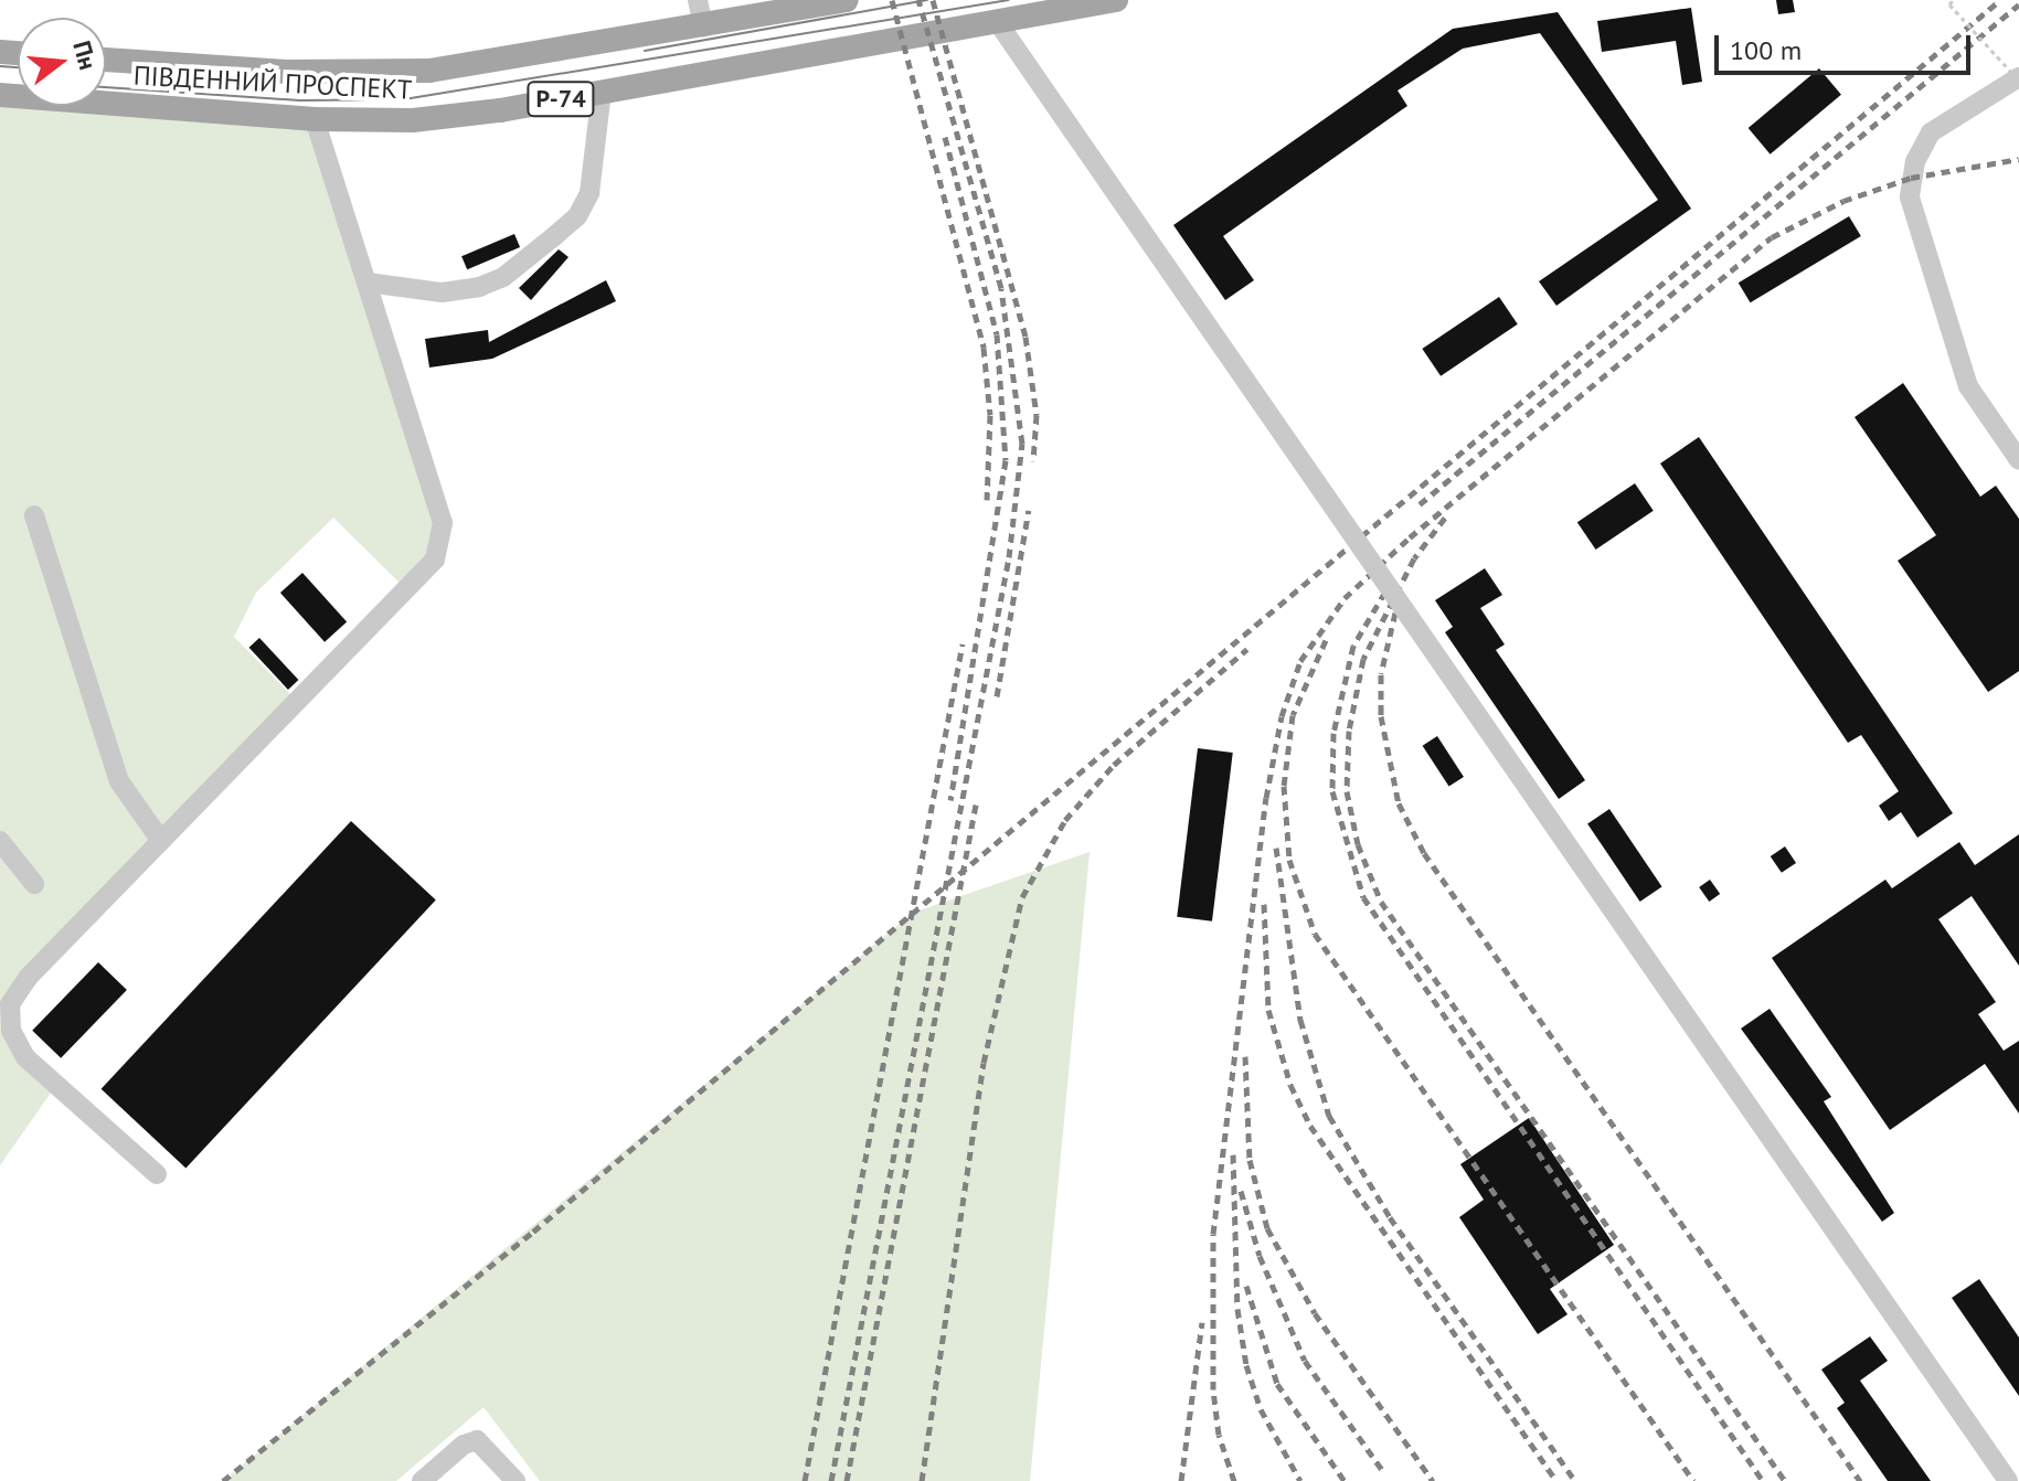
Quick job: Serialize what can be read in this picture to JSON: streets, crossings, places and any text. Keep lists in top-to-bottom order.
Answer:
{
  "streets": {
    "main road": ["ПІВДЕННИЙ ПРОСПЕКТ", "Р-74"]
  },
  "scale_bar": "100 m",
  "north": "right"
}
